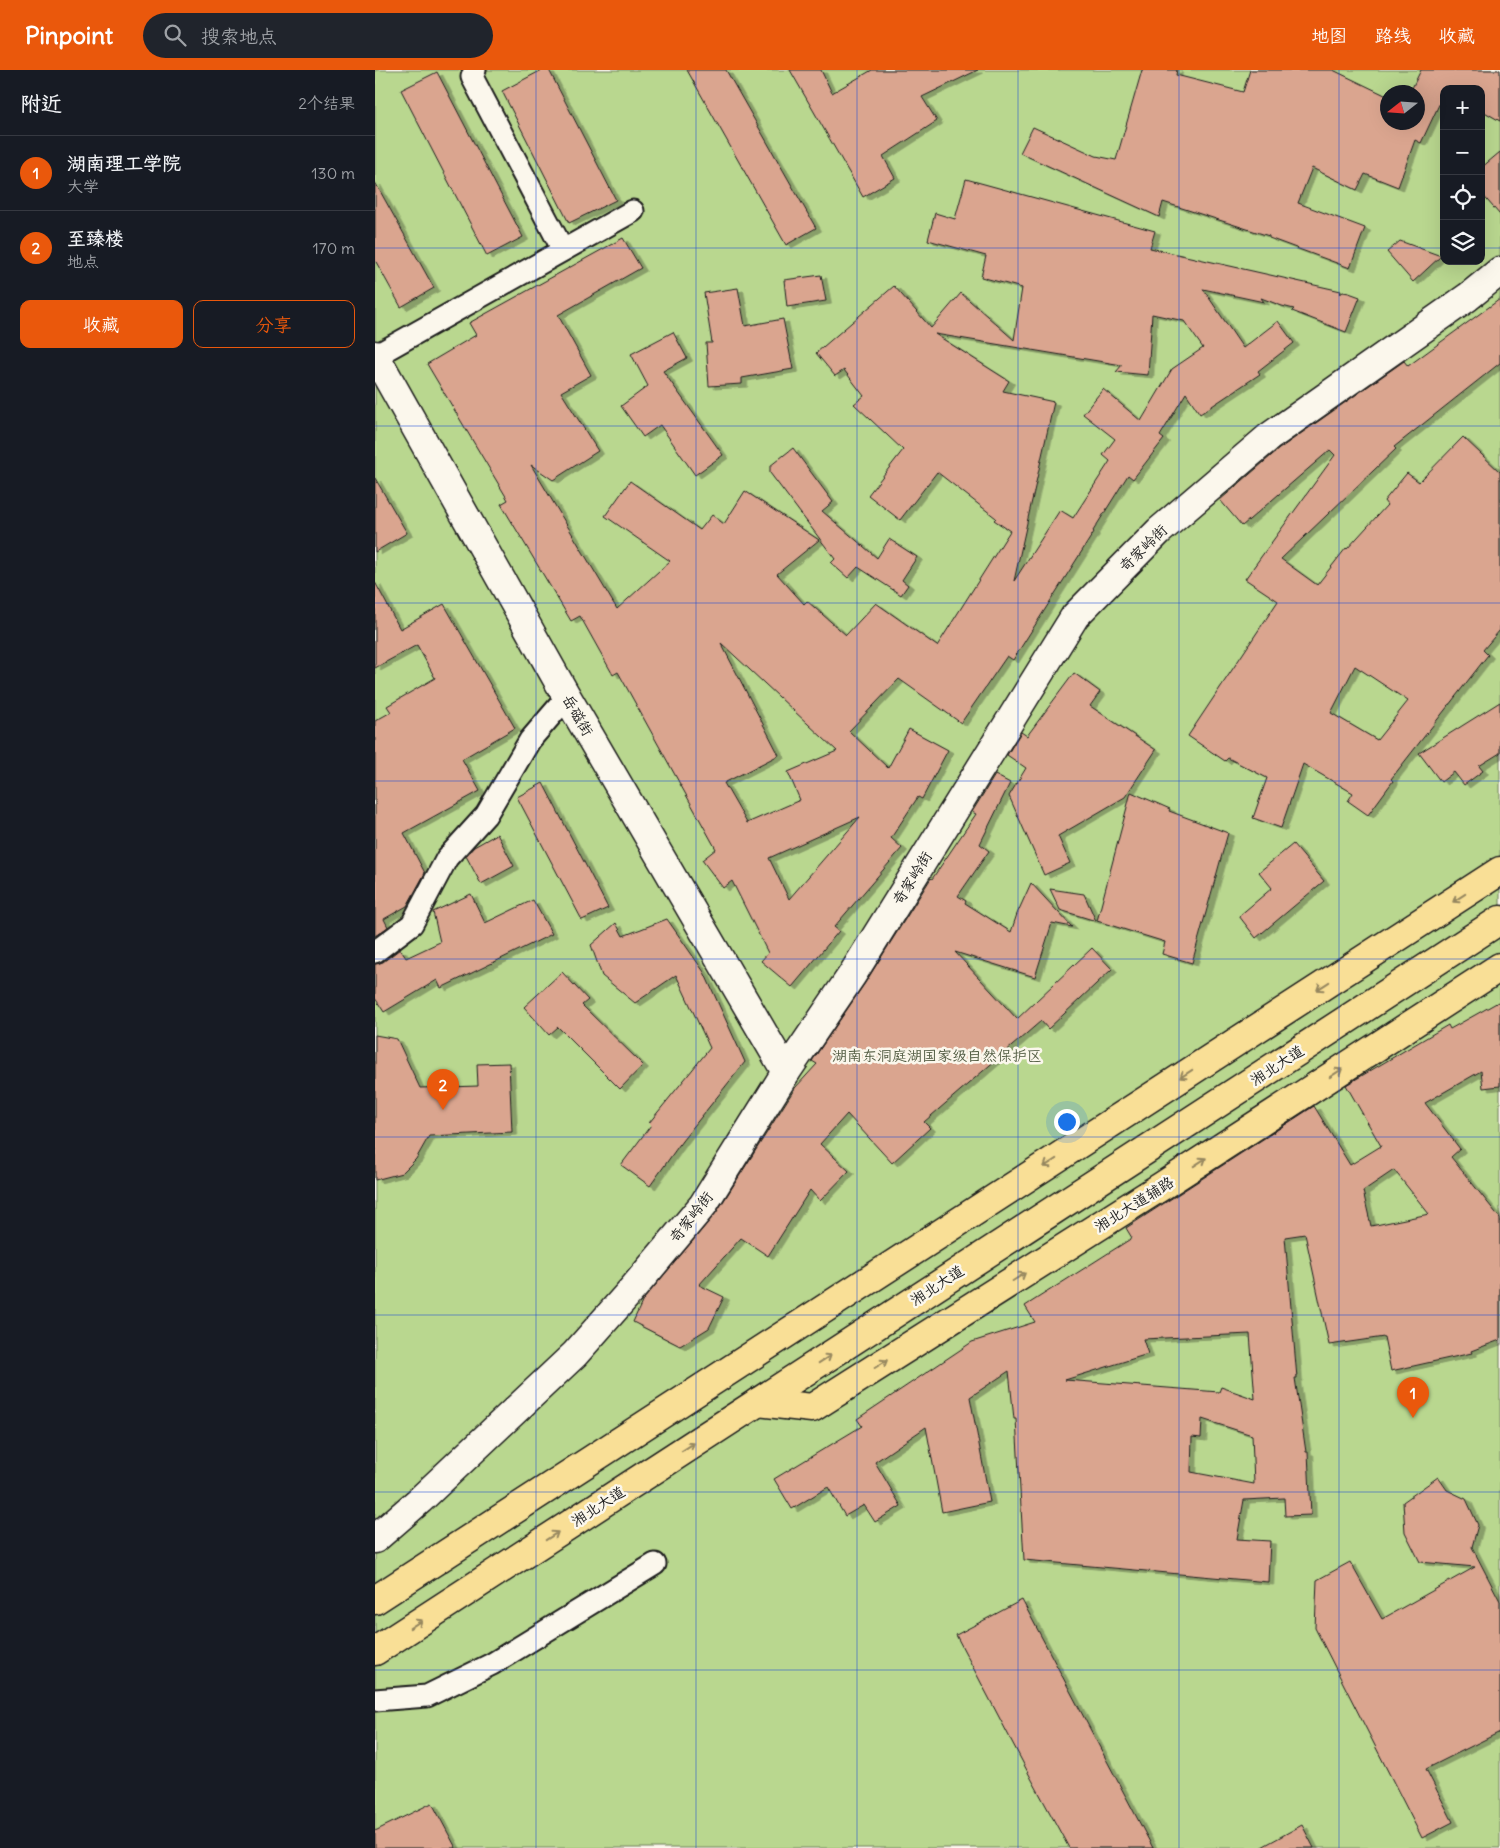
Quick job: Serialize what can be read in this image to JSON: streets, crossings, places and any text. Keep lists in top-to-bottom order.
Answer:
{
  "streets": {
    "main road": ["湘北大道", "湘北大道辅路"],
    "street": ["奇家岭街", "岳磁街"]
  },
  "crossings": [
    ["奇家岭街", "岳磁街"],
    ["湘北大道", "湘北大道辅路"]
  ],
  "parks": ["湖南东洞庭湖国家级自然保护区"],
  "north": "left",
  "page": {
    "header": "Pinpoint",
    "search": "搜索地点",
    "nav": ["地图", "路线", "收藏"],
    "heading": ["附近", "2个结果"],
    "map_buttons": ["+", "−"],
    "list": [
      {
        "mark": "1",
        "name": "湖南理工学院",
        "note": "大学",
        "value": "130 m"
      },
      {
        "mark": "2",
        "name": "至臻楼",
        "note": "地点",
        "value": "170 m"
      }
    ],
    "buttons": ["收藏", "分享"],
    "pins": ["2", "1"]
  }
}
